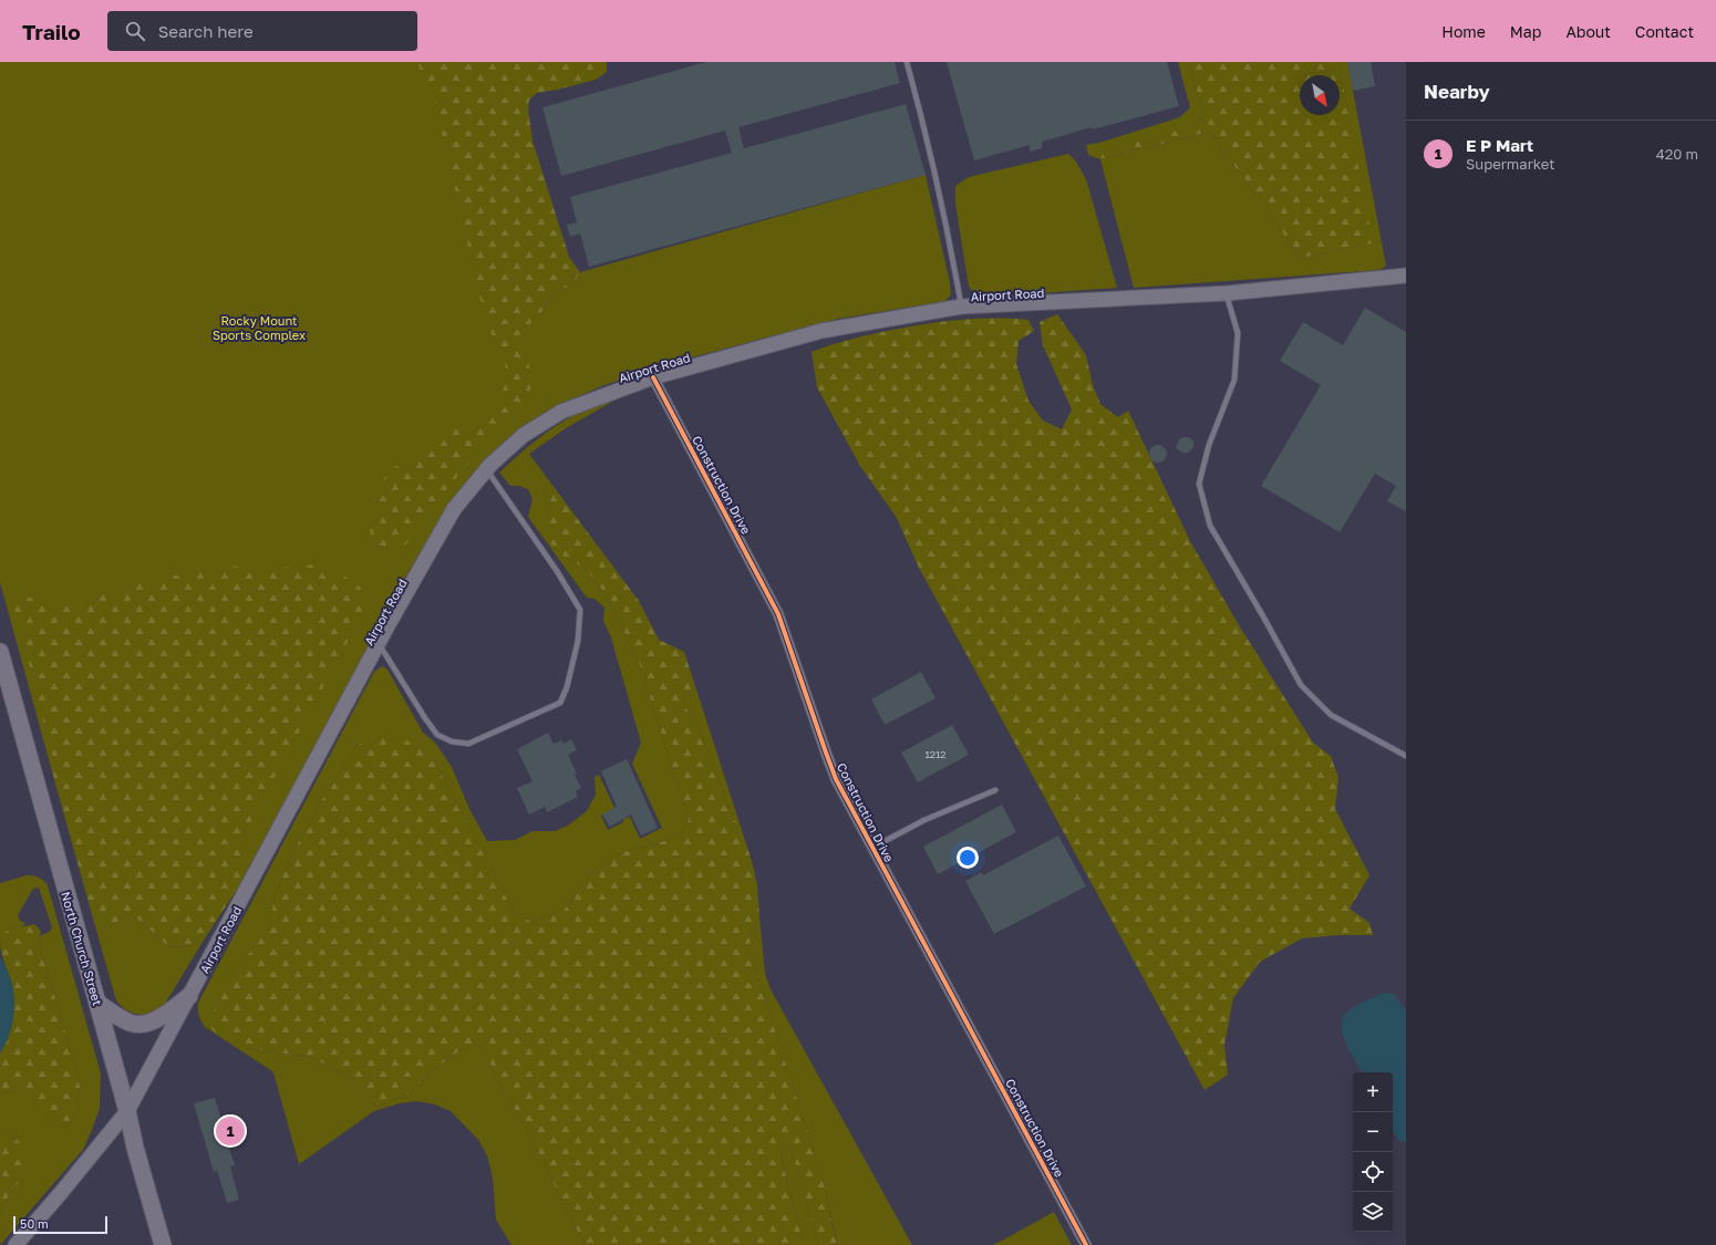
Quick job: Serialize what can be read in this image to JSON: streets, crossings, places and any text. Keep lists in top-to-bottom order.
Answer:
{
  "streets": {
    "main road": ["Airport Road", "North Church Street"],
    "street": ["Construction Drive"]
  },
  "crossings": [
    ["Airport Road", "Construction Drive"],
    ["Airport Road", "North Church Street"]
  ],
  "parks": ["Rocky Mount Sports Complex"],
  "house_numbers": ["1212"],
  "scale_bar": "50 m",
  "north": "bottom right",
  "page": {
    "header": "Trailo",
    "search": "Search here",
    "nav": [
      "Home",
      "Map",
      "About",
      "Contact"
    ],
    "heading": "Nearby",
    "list": [
      {
        "mark": "1",
        "name": "E P Mart",
        "note": "Supermarket",
        "value": "420 m"
      }
    ],
    "map_buttons": ["+", "−"],
    "pins": "1",
    "scale": "50 m"
  }
}
